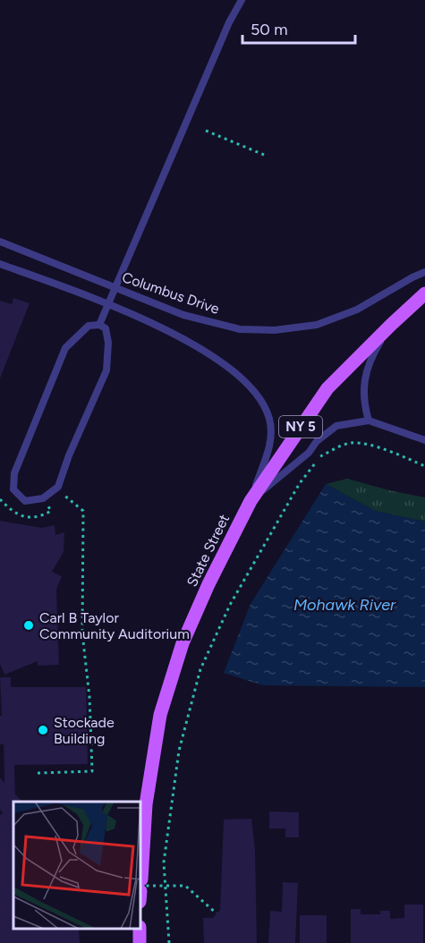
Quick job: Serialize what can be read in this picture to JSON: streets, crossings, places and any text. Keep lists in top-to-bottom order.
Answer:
{
  "streets": {
    "main road": ["NY 5", "State Street"],
    "lane": ["Columbus Drive"]
  },
  "water": ["Mohawk River"],
  "places": ["Carl B Taylor Community Auditorium", "Stockade Building"],
  "scale_bar": "50 m"
}
